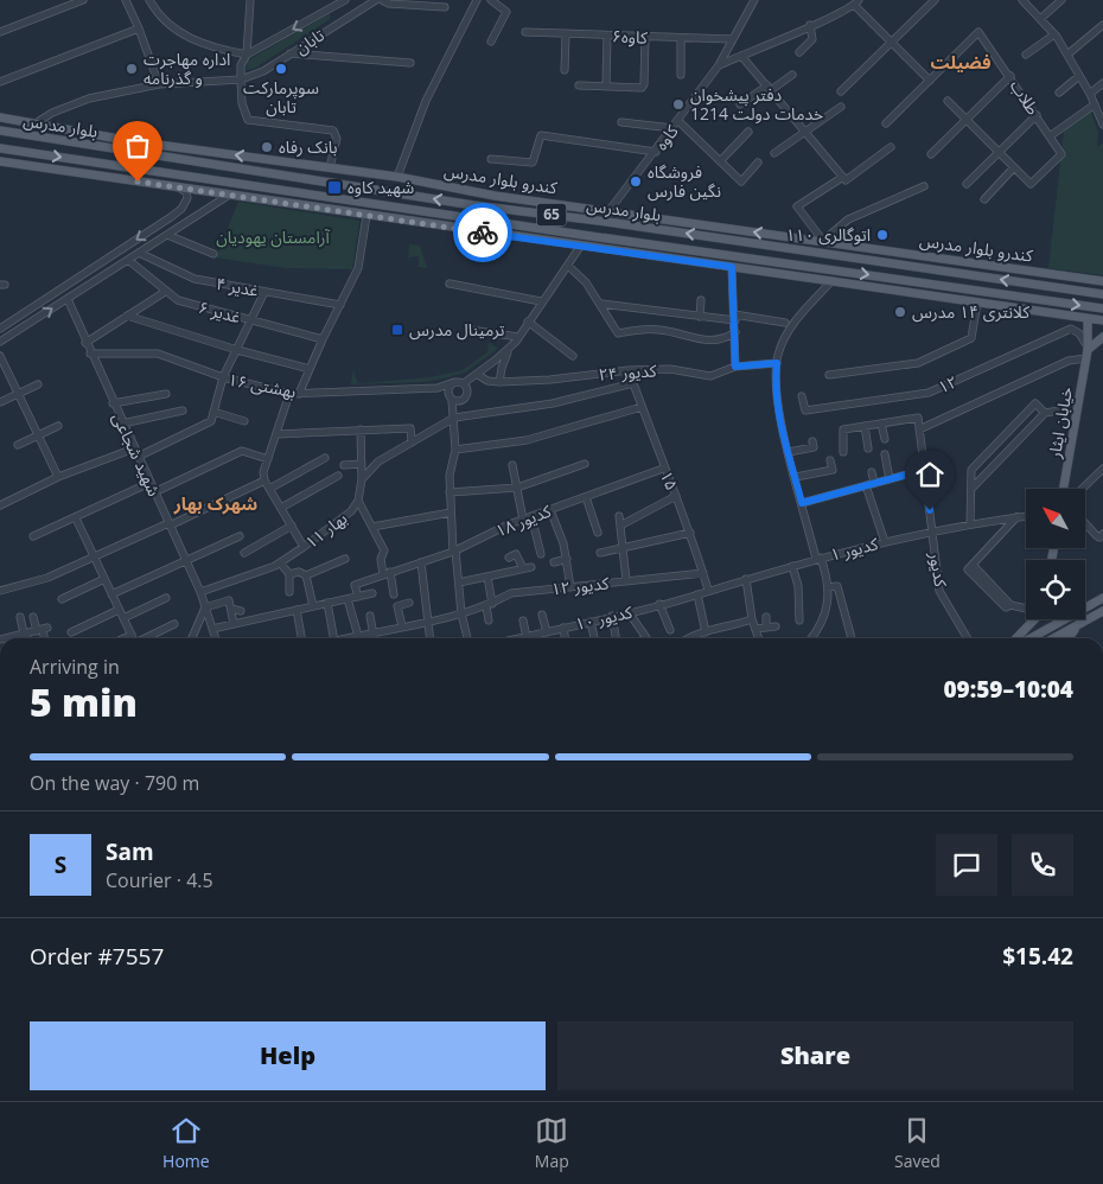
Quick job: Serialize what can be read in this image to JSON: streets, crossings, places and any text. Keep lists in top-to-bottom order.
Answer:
{
  "streets": {
    "main road": [
      "بلوار مدرس",
      "کندرو بلوار مدرس",
      "65",
      "خیابان ایثار"
    ],
    "street": [
      "کاوه۶",
      "تابان",
      "طلاب",
      "کاوه",
      "غدیر ۴",
      "غدیر ۶",
      "کدیور ۲۴",
      "۱۲",
      "۱۶ بهشتی",
      "شهید شجاعی",
      "۱۵",
      "کدیور ۱۸",
      "بهار ۱۱",
      "کدیور ۱",
      "کدیور",
      "کدیور ۱۲",
      "کدیور ۱۰"
    ]
  },
  "crossings": [
    ["کاوه۶", "کاوه"],
    ["تابان", "کندرو بلوار مدرس"],
    ["کاوه", "کندرو بلوار مدرس"],
    ["کدیور ۲۴", "۱۵"],
    ["۱۶ بهشتی", "شهید شجاعی"],
    ["شهید شجاعی", "بهار ۱۱"],
    ["۱۵", "کدیور ۱۸"],
    ["۱۵", "کدیور ۱"],
    ["۱۵", "کدیور ۱۲"],
    ["۱۵", "کدیور ۱۰"],
    ["کدیور ۱", "کدیور"],
    ["کدیور ۱", "کدیور ۱۰"]
  ],
  "districts": ["فضیلت", "شهرک بهار"],
  "parks": ["آرامستان یهودیان"],
  "places": {
    "other": [
      "اداره مهاجرت و گذرنامه",
      "سوپرمارکت تابان",
      "دفتر پیشخوان خدمات دولت 1214",
      "بانک رفاه",
      "فروشگاه نگین فارس",
      "اتوگالری ۱۱۰",
      "کلانتری ۱۴ مدرس"
    ],
    "transit": ["شهید کاوه", "ترمینال مدرس"]
  },
  "north": "top left",
  "page": {
    "heading": ["5 min", "Arriving in", "09:59–10:04"],
    "panel": [
      "Sam",
      "Courier · 4.5",
      "Order #7557",
      "$15.42"
    ],
    "bar": "On the way · 790 m",
    "round": "S",
    "buttons": ["Help", "Share"],
    "tabs": ["Home", "Map", "Saved"]
  }
}
